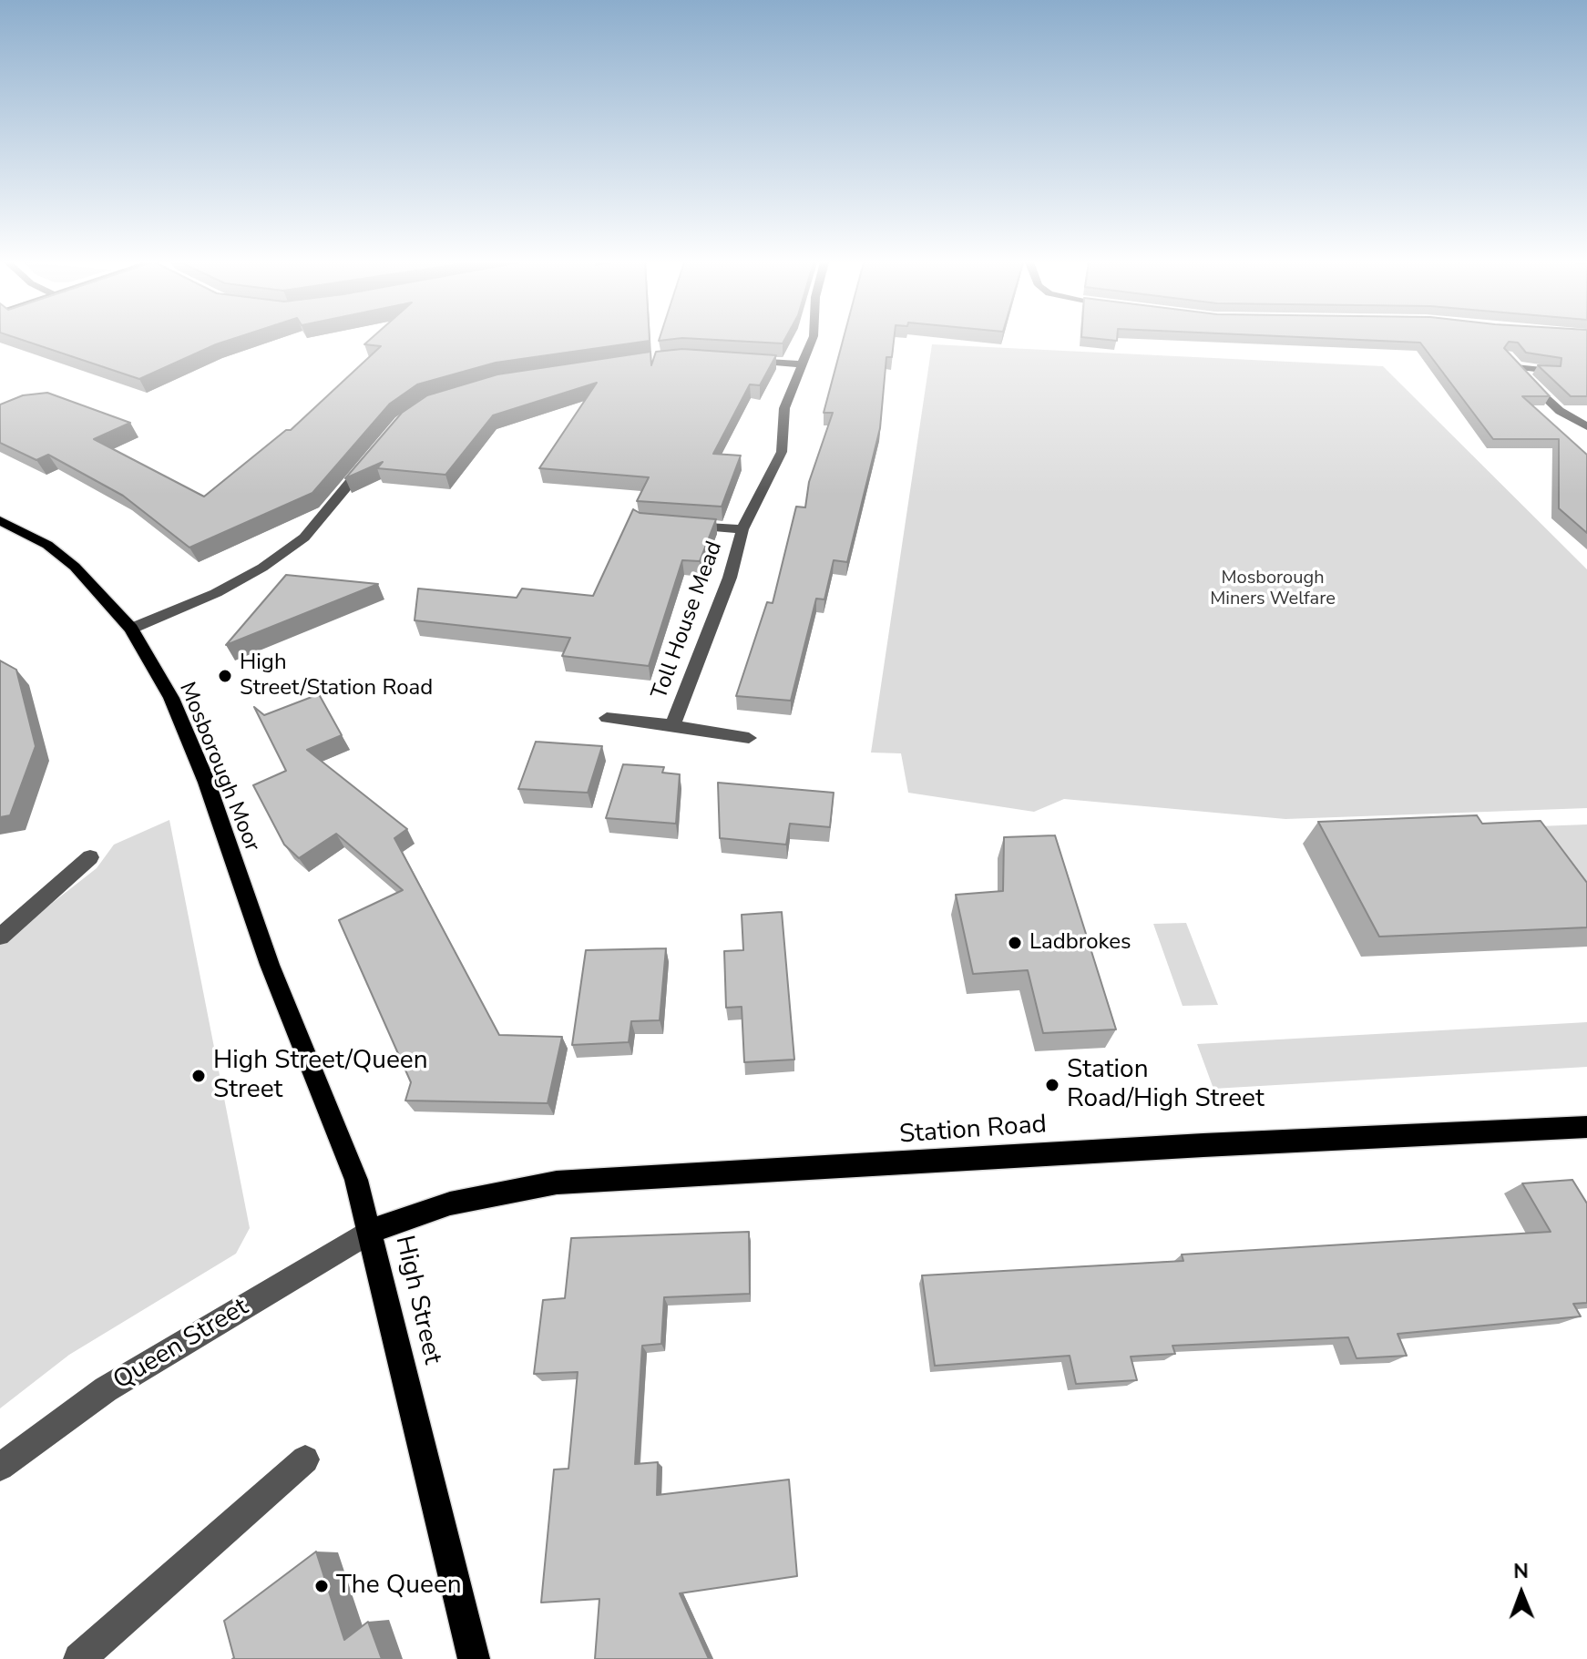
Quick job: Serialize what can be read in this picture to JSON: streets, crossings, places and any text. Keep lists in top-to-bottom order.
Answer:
{
  "streets": {
    "main road": ["Mosborough Moor", "Station Road", "High Street"],
    "street": ["Toll House Mead", "Queen Street"]
  },
  "crossings": [
    ["Mosborough Moor", "High Street"],
    ["Station Road", "High Street"],
    ["Station Road", "Queen Street"],
    ["High Street", "Queen Street"]
  ],
  "parks": ["Mosborough Miners Welfare"],
  "places": [
    "High Street/Station Road",
    "Ladbrokes",
    "High Street/Queen Street",
    "Station Road/High Street",
    "The Queen"
  ],
  "north": "top"
}
